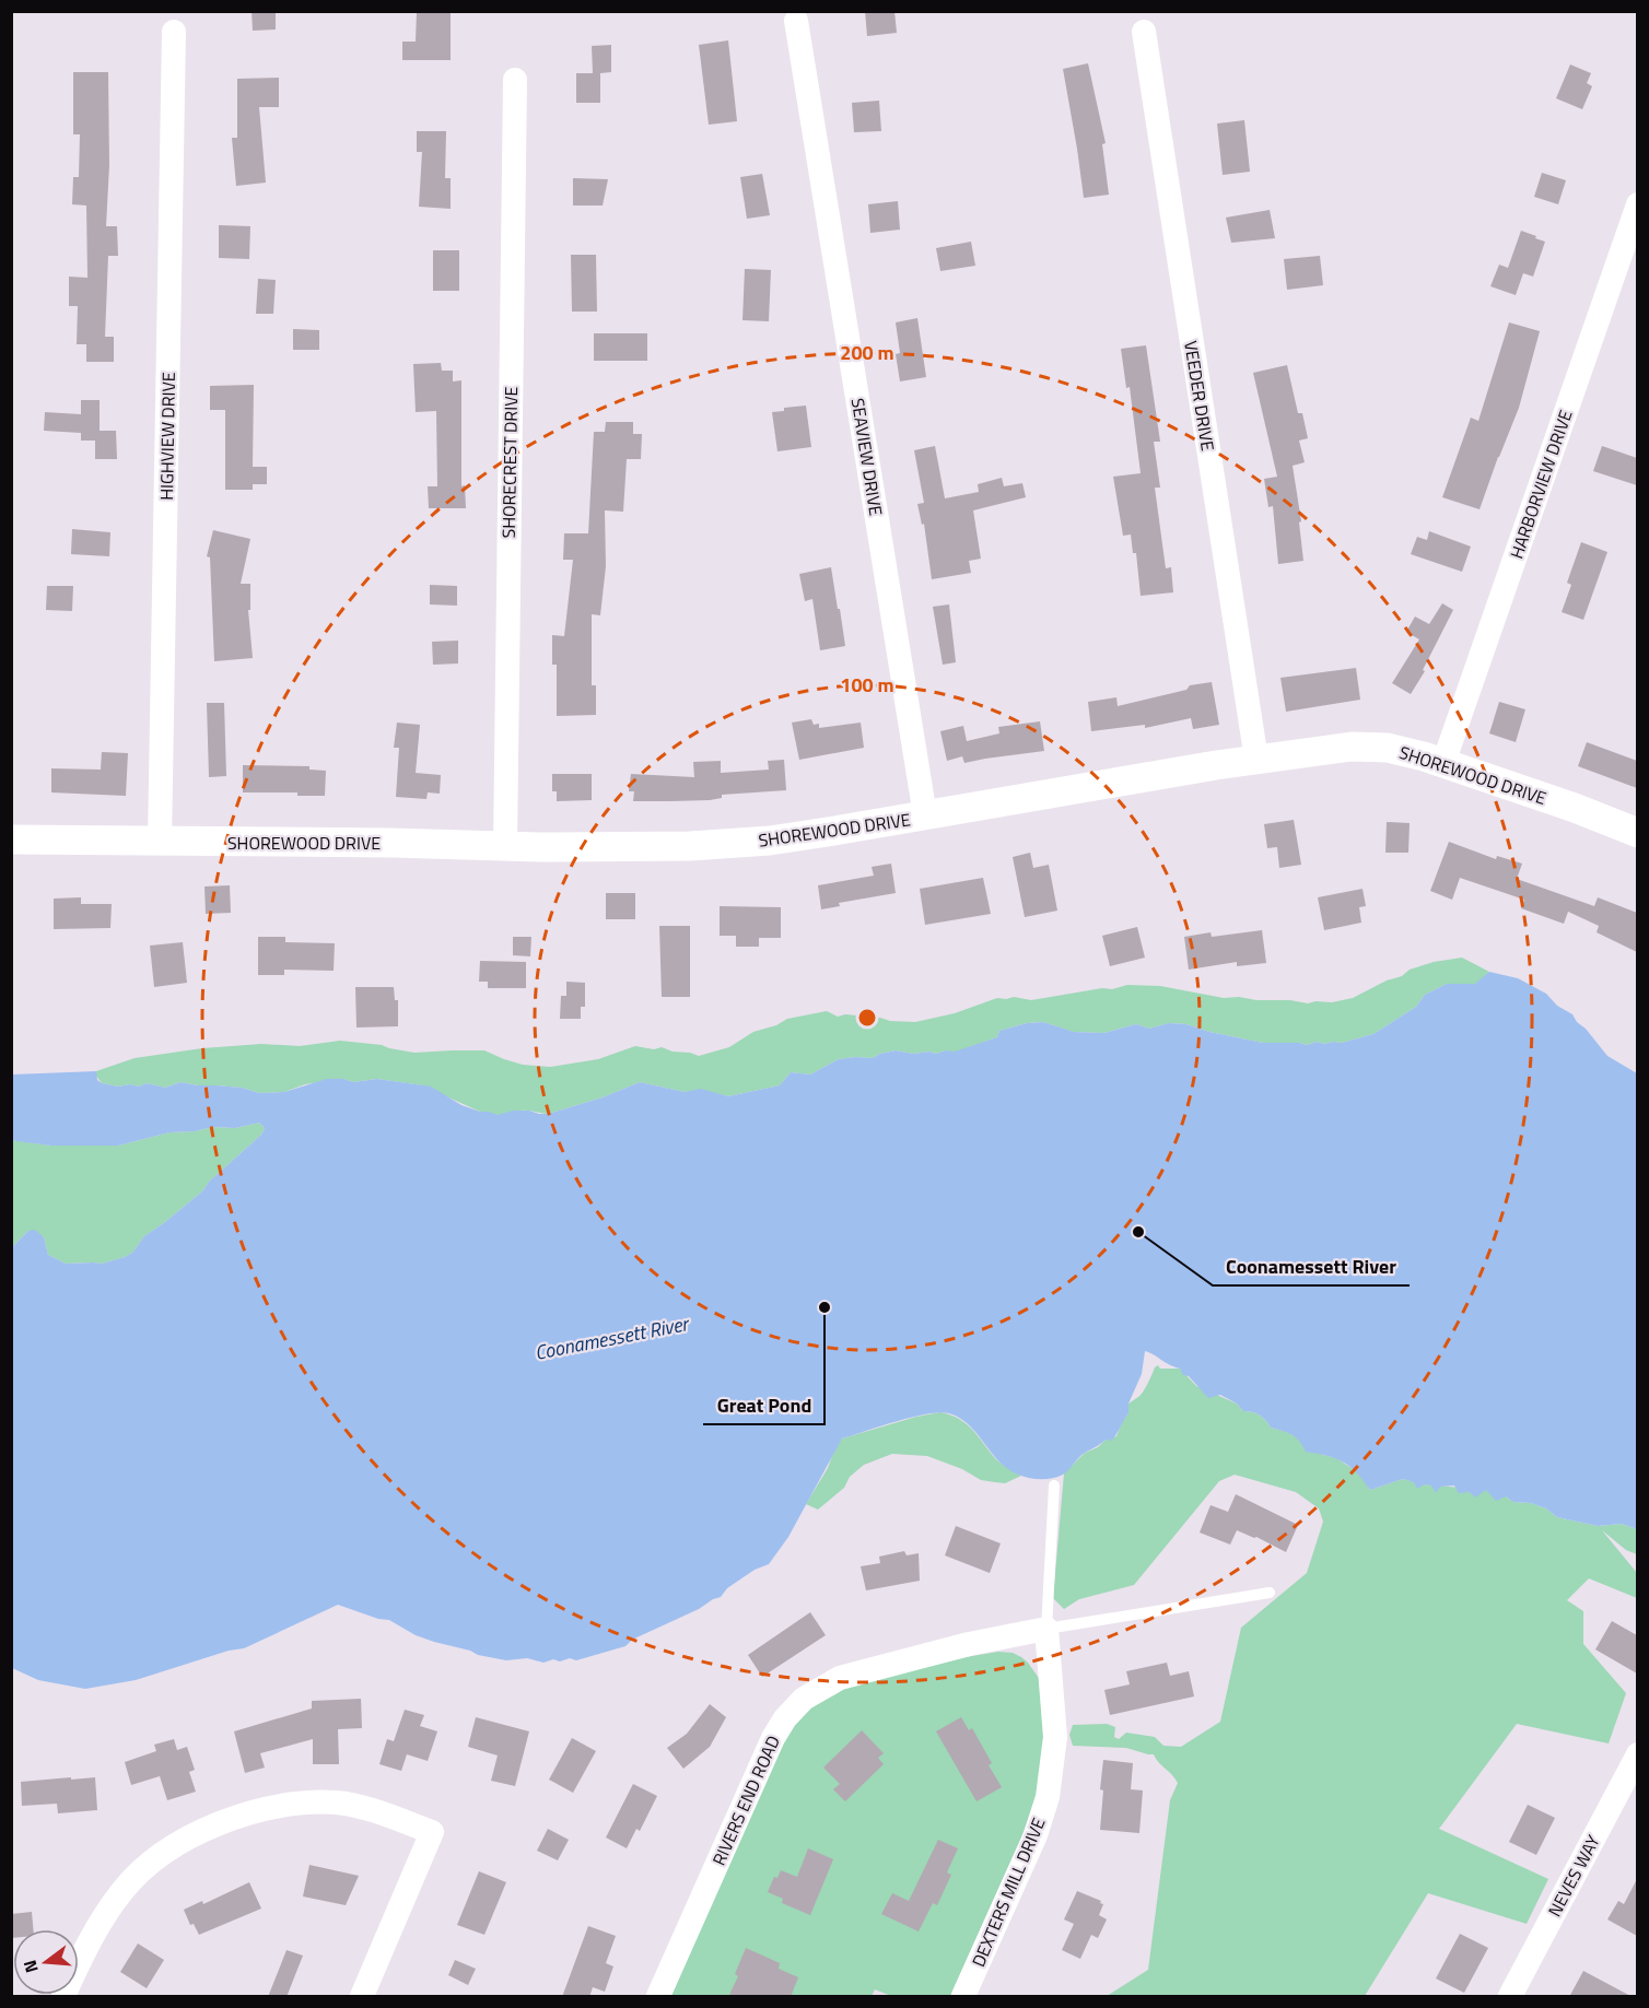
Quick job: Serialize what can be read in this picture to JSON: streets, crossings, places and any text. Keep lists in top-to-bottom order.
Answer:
{
  "streets": {
    "street": [
      "VEEDER DRIVE",
      "HIGHVIEW DRIVE",
      "SEAVIEW DRIVE",
      "SHORECREST DRIVE",
      "HARBORVIEW DRIVE",
      "SHOREWOOD DRIVE",
      "RIVERS END ROAD",
      "NEVES WAY",
      "DEXTERS MILL DRIVE"
    ]
  },
  "crossings": [
    ["VEEDER DRIVE", "SHOREWOOD DRIVE"],
    ["HIGHVIEW DRIVE", "SHOREWOOD DRIVE"],
    ["SEAVIEW DRIVE", "SHOREWOOD DRIVE"],
    ["SHORECREST DRIVE", "SHOREWOOD DRIVE"],
    ["HARBORVIEW DRIVE", "SHOREWOOD DRIVE"],
    ["RIVERS END ROAD", "DEXTERS MILL DRIVE"]
  ],
  "water": ["Coonamessett River"],
  "places": ["Coonamessett River", "Great Pond"],
  "north": "left",
  "rings": ["200 m", "100 m"]
}
